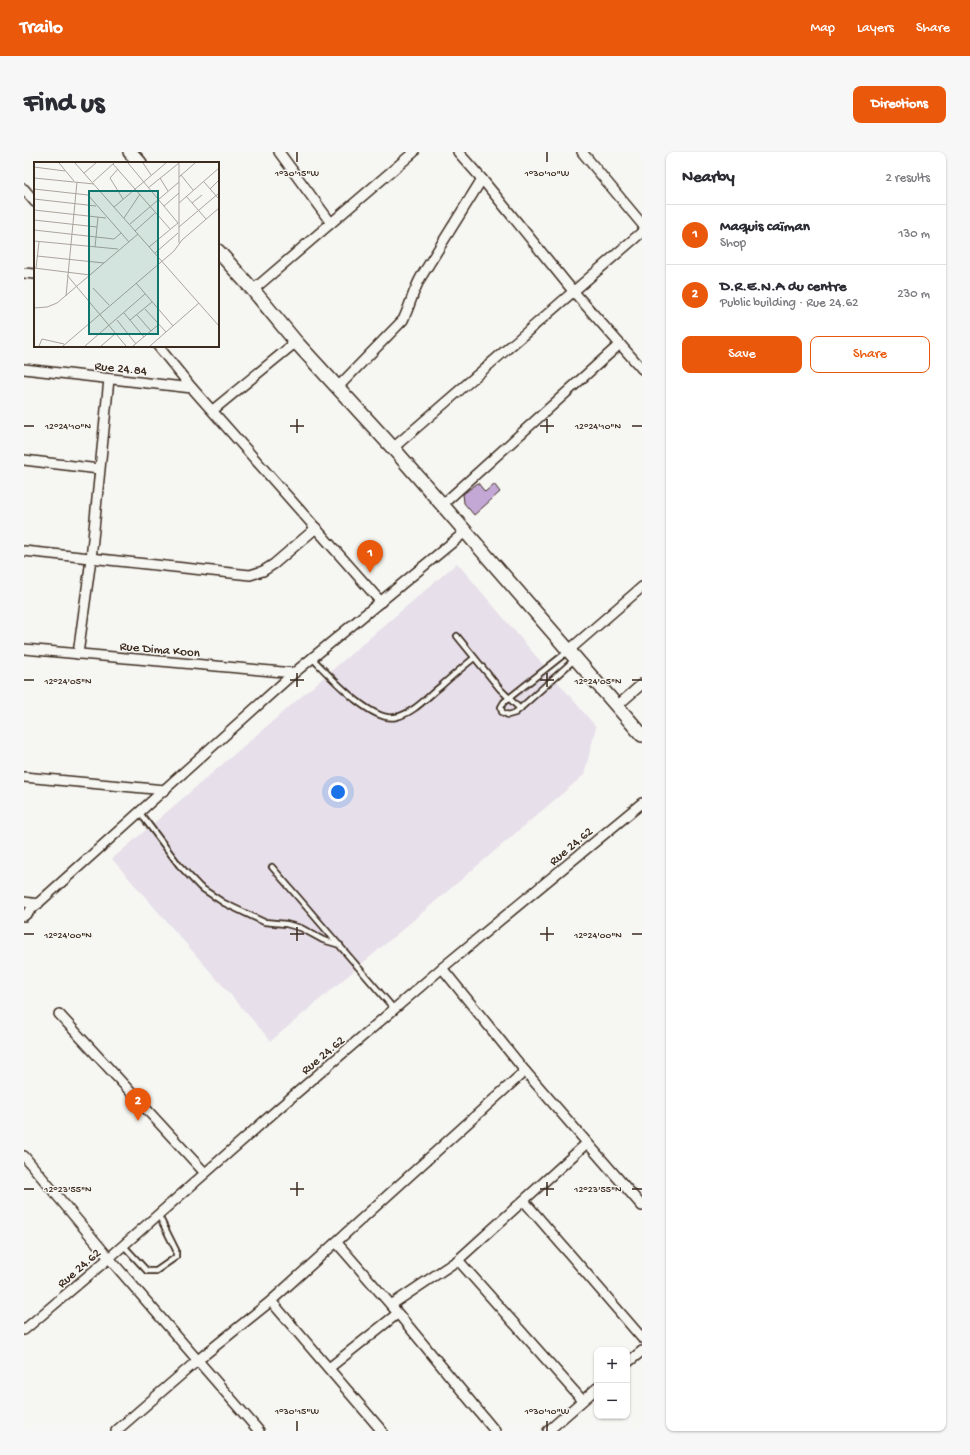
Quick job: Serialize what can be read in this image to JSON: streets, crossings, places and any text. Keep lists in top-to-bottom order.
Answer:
{
  "streets": {
    "street": ["Rue 24.84", "Rue Dima Koon", "Rue 24.62"]
  },
  "page": {
    "header": "Trailo",
    "nav": ["Map", "Layers", "Share"],
    "buttons": [
      "Directions",
      ["Save", "Share"]
    ],
    "title": "Find us",
    "heading": ["Nearby", "2 results"],
    "list": [
      {
        "mark": "1",
        "name": "Maquis caïman",
        "note": "Shop",
        "value": "130 m"
      },
      {
        "mark": "2",
        "name": "D.R.E.N.A du centre",
        "note": "Public building · Rue 24.62",
        "value": "230 m"
      }
    ],
    "pins": ["1", "2"],
    "map_buttons": ["+", "−"]
  },
  "coordinates": [
    "1°30'15\"W",
    "1°30'10\"W",
    "12°24'10\"N",
    "12°24'05\"N",
    "12°24'00\"N",
    "12°23'55\"N"
  ]
}
